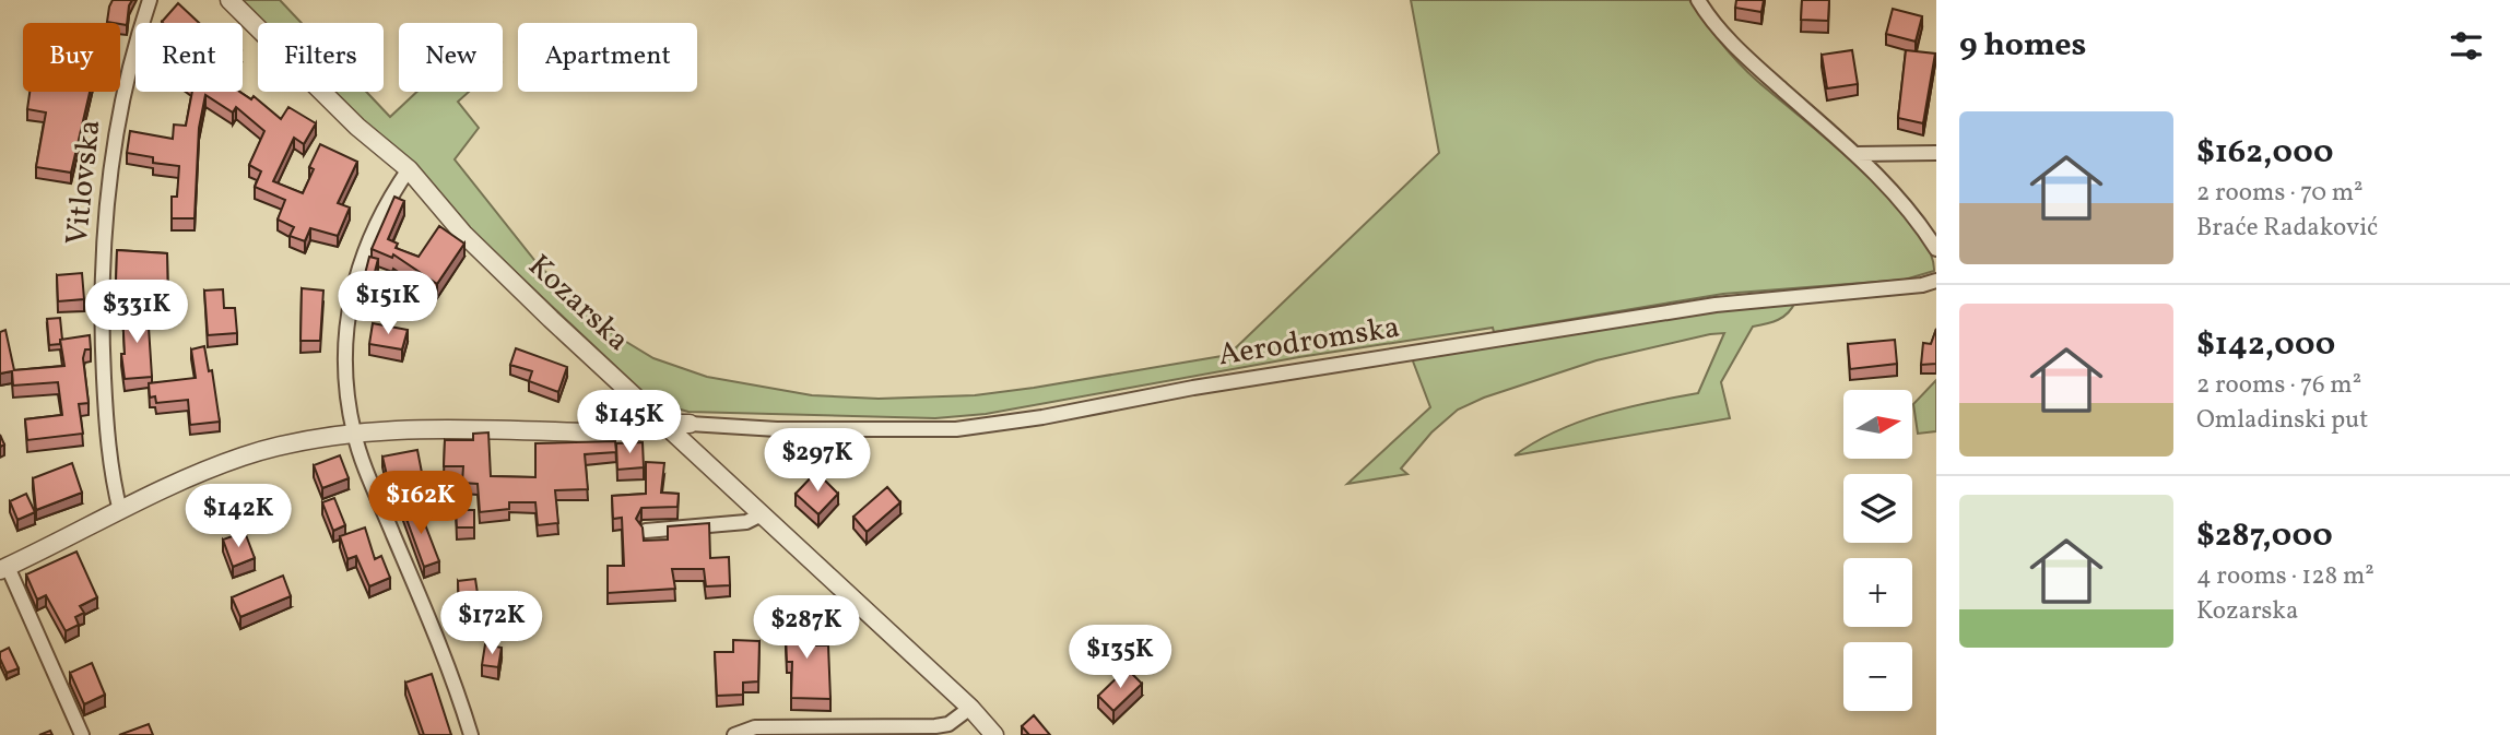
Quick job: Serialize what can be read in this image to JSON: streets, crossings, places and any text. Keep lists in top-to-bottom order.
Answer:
{
  "streets": {
    "street": ["Vitlovska", "Kozarska", "Aerodromska"]
  },
  "north": "right",
  "page": {
    "heading": "9 homes",
    "chip": [
      "Buy",
      "Rent",
      "Filters",
      "New",
      "Apartment"
    ],
    "list": [
      {
        "name": "$162,000",
        "note": "2 rooms · 70 m² · Braće Radaković"
      },
      {
        "name": "$142,000",
        "note": "2 rooms · 76 m² · Omladinski put"
      },
      {
        "name": "$287,000",
        "note": "4 rooms · 128 m² · Kozarska"
      }
    ],
    "price": [
      "$151K",
      "$331K",
      "$145K",
      "$297K",
      "$162K",
      "$142K",
      "$172K",
      "$287K",
      "$135K"
    ],
    "map_buttons": ["+", "−"]
  }
}
